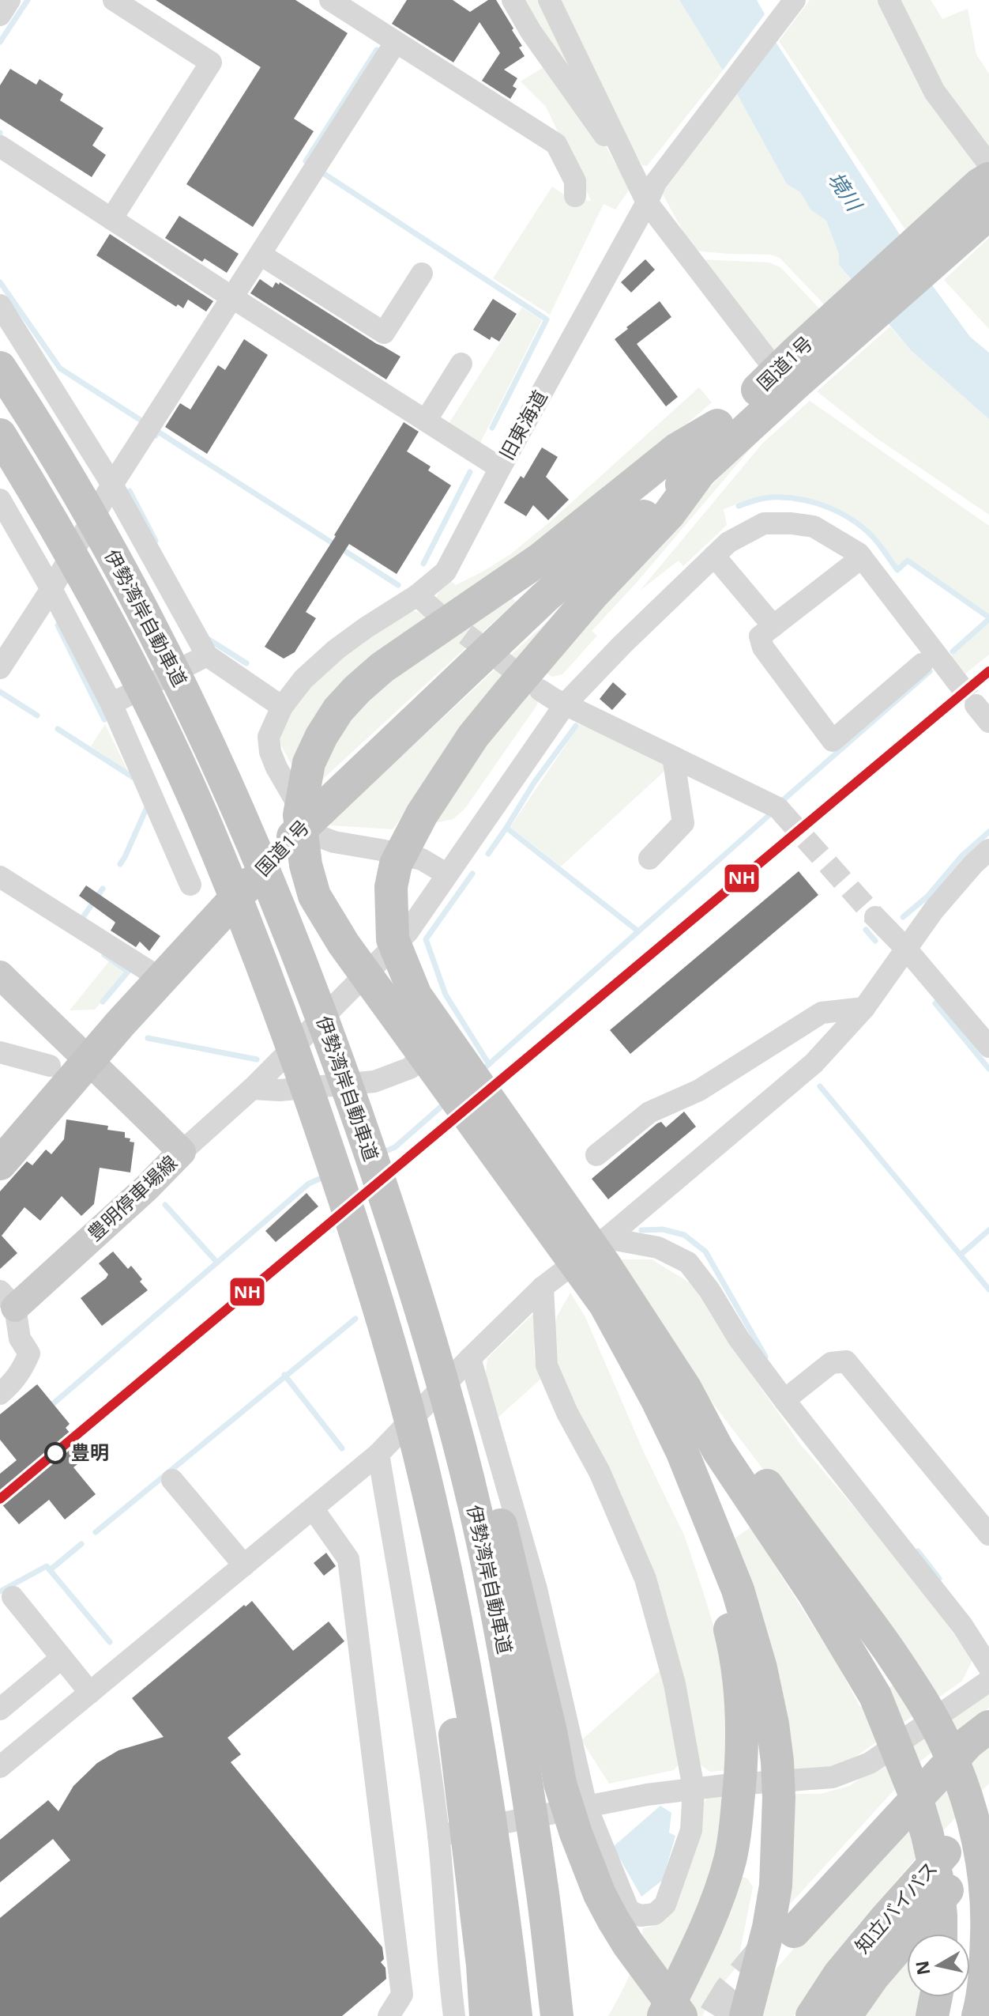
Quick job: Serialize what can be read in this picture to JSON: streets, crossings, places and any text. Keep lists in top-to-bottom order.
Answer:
{
  "streets": {
    "highway": ["国道1号", "伊勢湾岸自動車道", "知立バイパス"],
    "main road": ["豊明停車場線"],
    "street": ["旧東海道"]
  },
  "crossings": [
    ["国道1号", "旧東海道"],
    ["国道1号", "豊明停車場線"]
  ],
  "water": ["境川"],
  "places": ["豊明"],
  "lines": ["transit line NH"],
  "north": "left"
}
